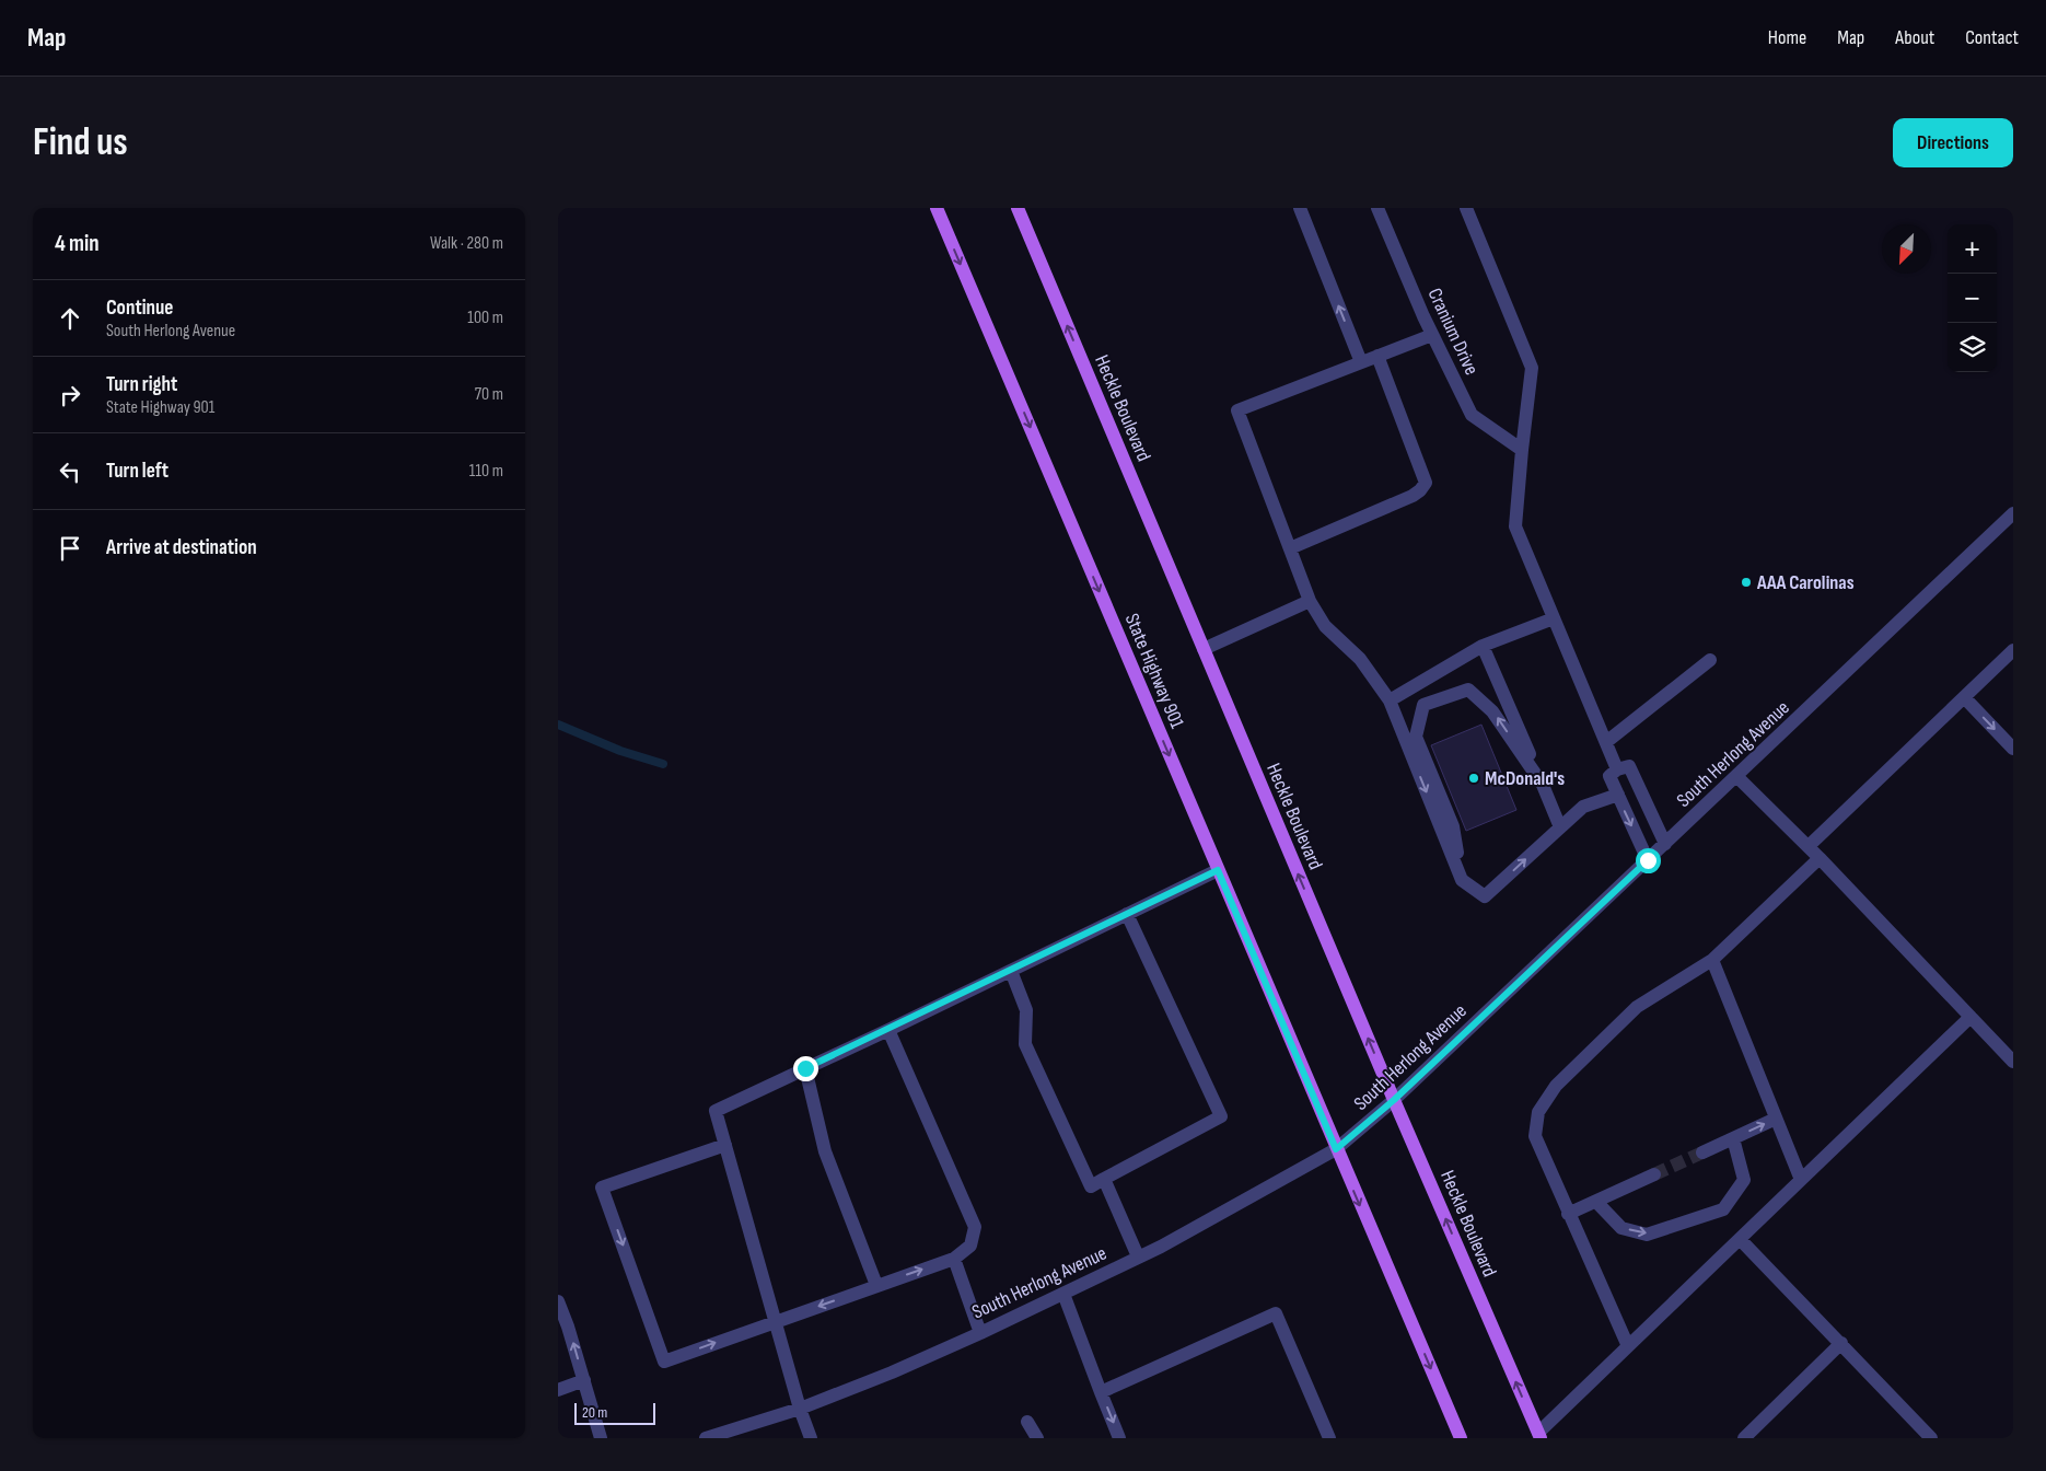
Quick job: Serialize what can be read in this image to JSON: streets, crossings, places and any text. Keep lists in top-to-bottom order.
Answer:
{
  "streets": {
    "main road": ["Heckle Boulevard", "State Highway 901"],
    "street": ["Cranium Drive", "South Herlong Avenue"]
  },
  "crossings": [
    ["Heckle Boulevard", "South Herlong Avenue"],
    ["State Highway 901", "South Herlong Avenue"]
  ],
  "one_way": ["Heckle Boulevard", "State Highway 901"],
  "places": ["AAA Carolinas", "McDonald's"],
  "scale_bar": "20 m",
  "north": "bottom left",
  "page": {
    "header": "Map",
    "nav": [
      "Home",
      "Map",
      "About",
      "Contact"
    ],
    "buttons": "Directions",
    "title": "Find us",
    "heading": ["4 min", "Walk · 280 m"],
    "map_buttons": ["+", "−"],
    "list": [
      ["Continue", "South Herlong Avenue", "100 m"],
      ["Turn right", "State Highway 901", "70 m"],
      ["Turn left", "110 m"],
      "Arrive at destination"
    ],
    "scale": "20 m"
  }
}
